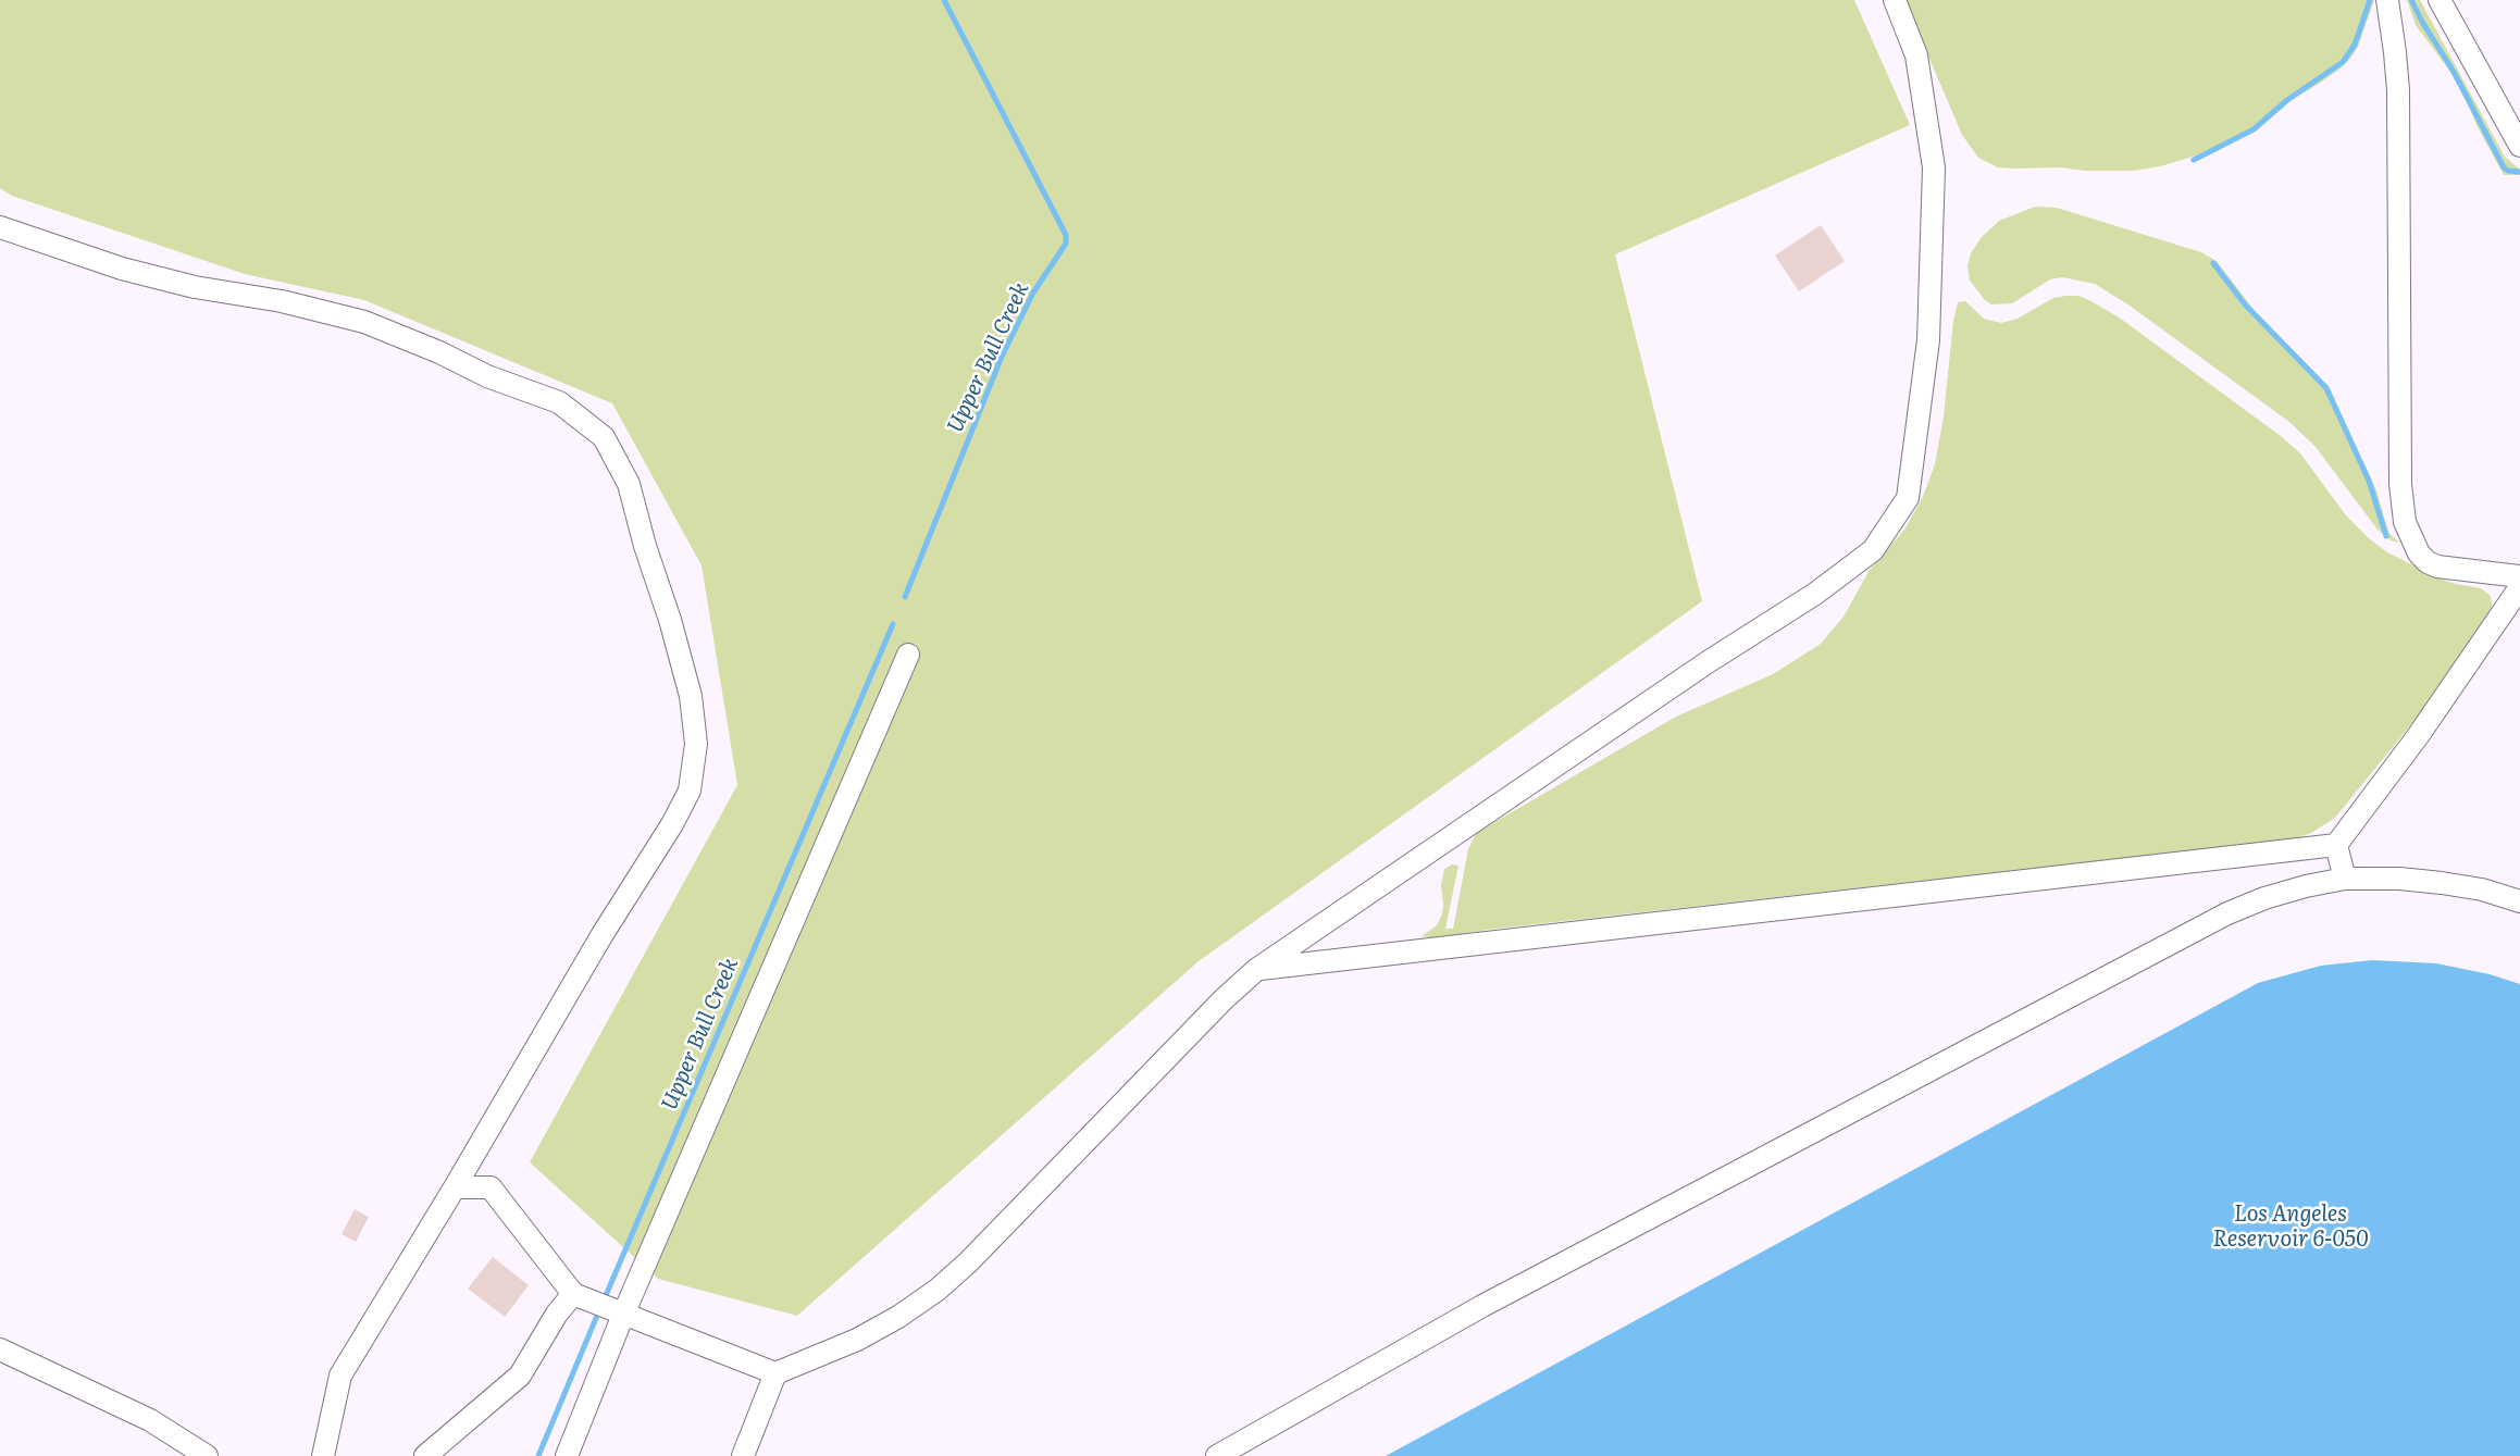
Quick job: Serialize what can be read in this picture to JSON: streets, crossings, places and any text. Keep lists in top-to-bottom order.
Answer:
{
  "water": ["Upper Bull Creek", "Los Angeles Reservoir 6-050"]
}
